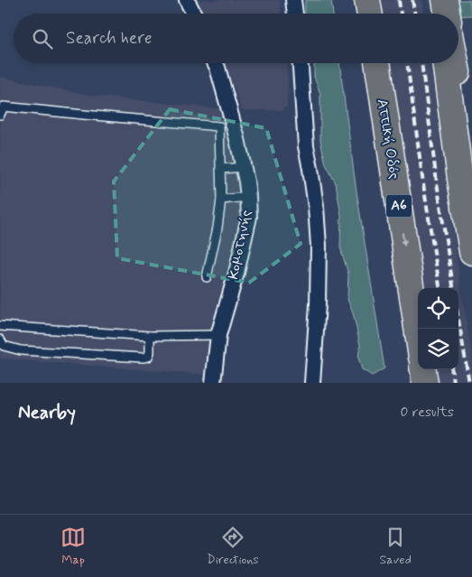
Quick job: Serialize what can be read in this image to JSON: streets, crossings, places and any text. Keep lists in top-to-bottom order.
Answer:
{
  "streets": {
    "highway": ["Αττική Οδός", "Α6"],
    "street": ["Κομοτηνής"]
  },
  "page": {
    "search": "Search here",
    "heading": ["Nearby", "0 results"],
    "nav": ["Map", "Directions", "Saved"]
  }
}
